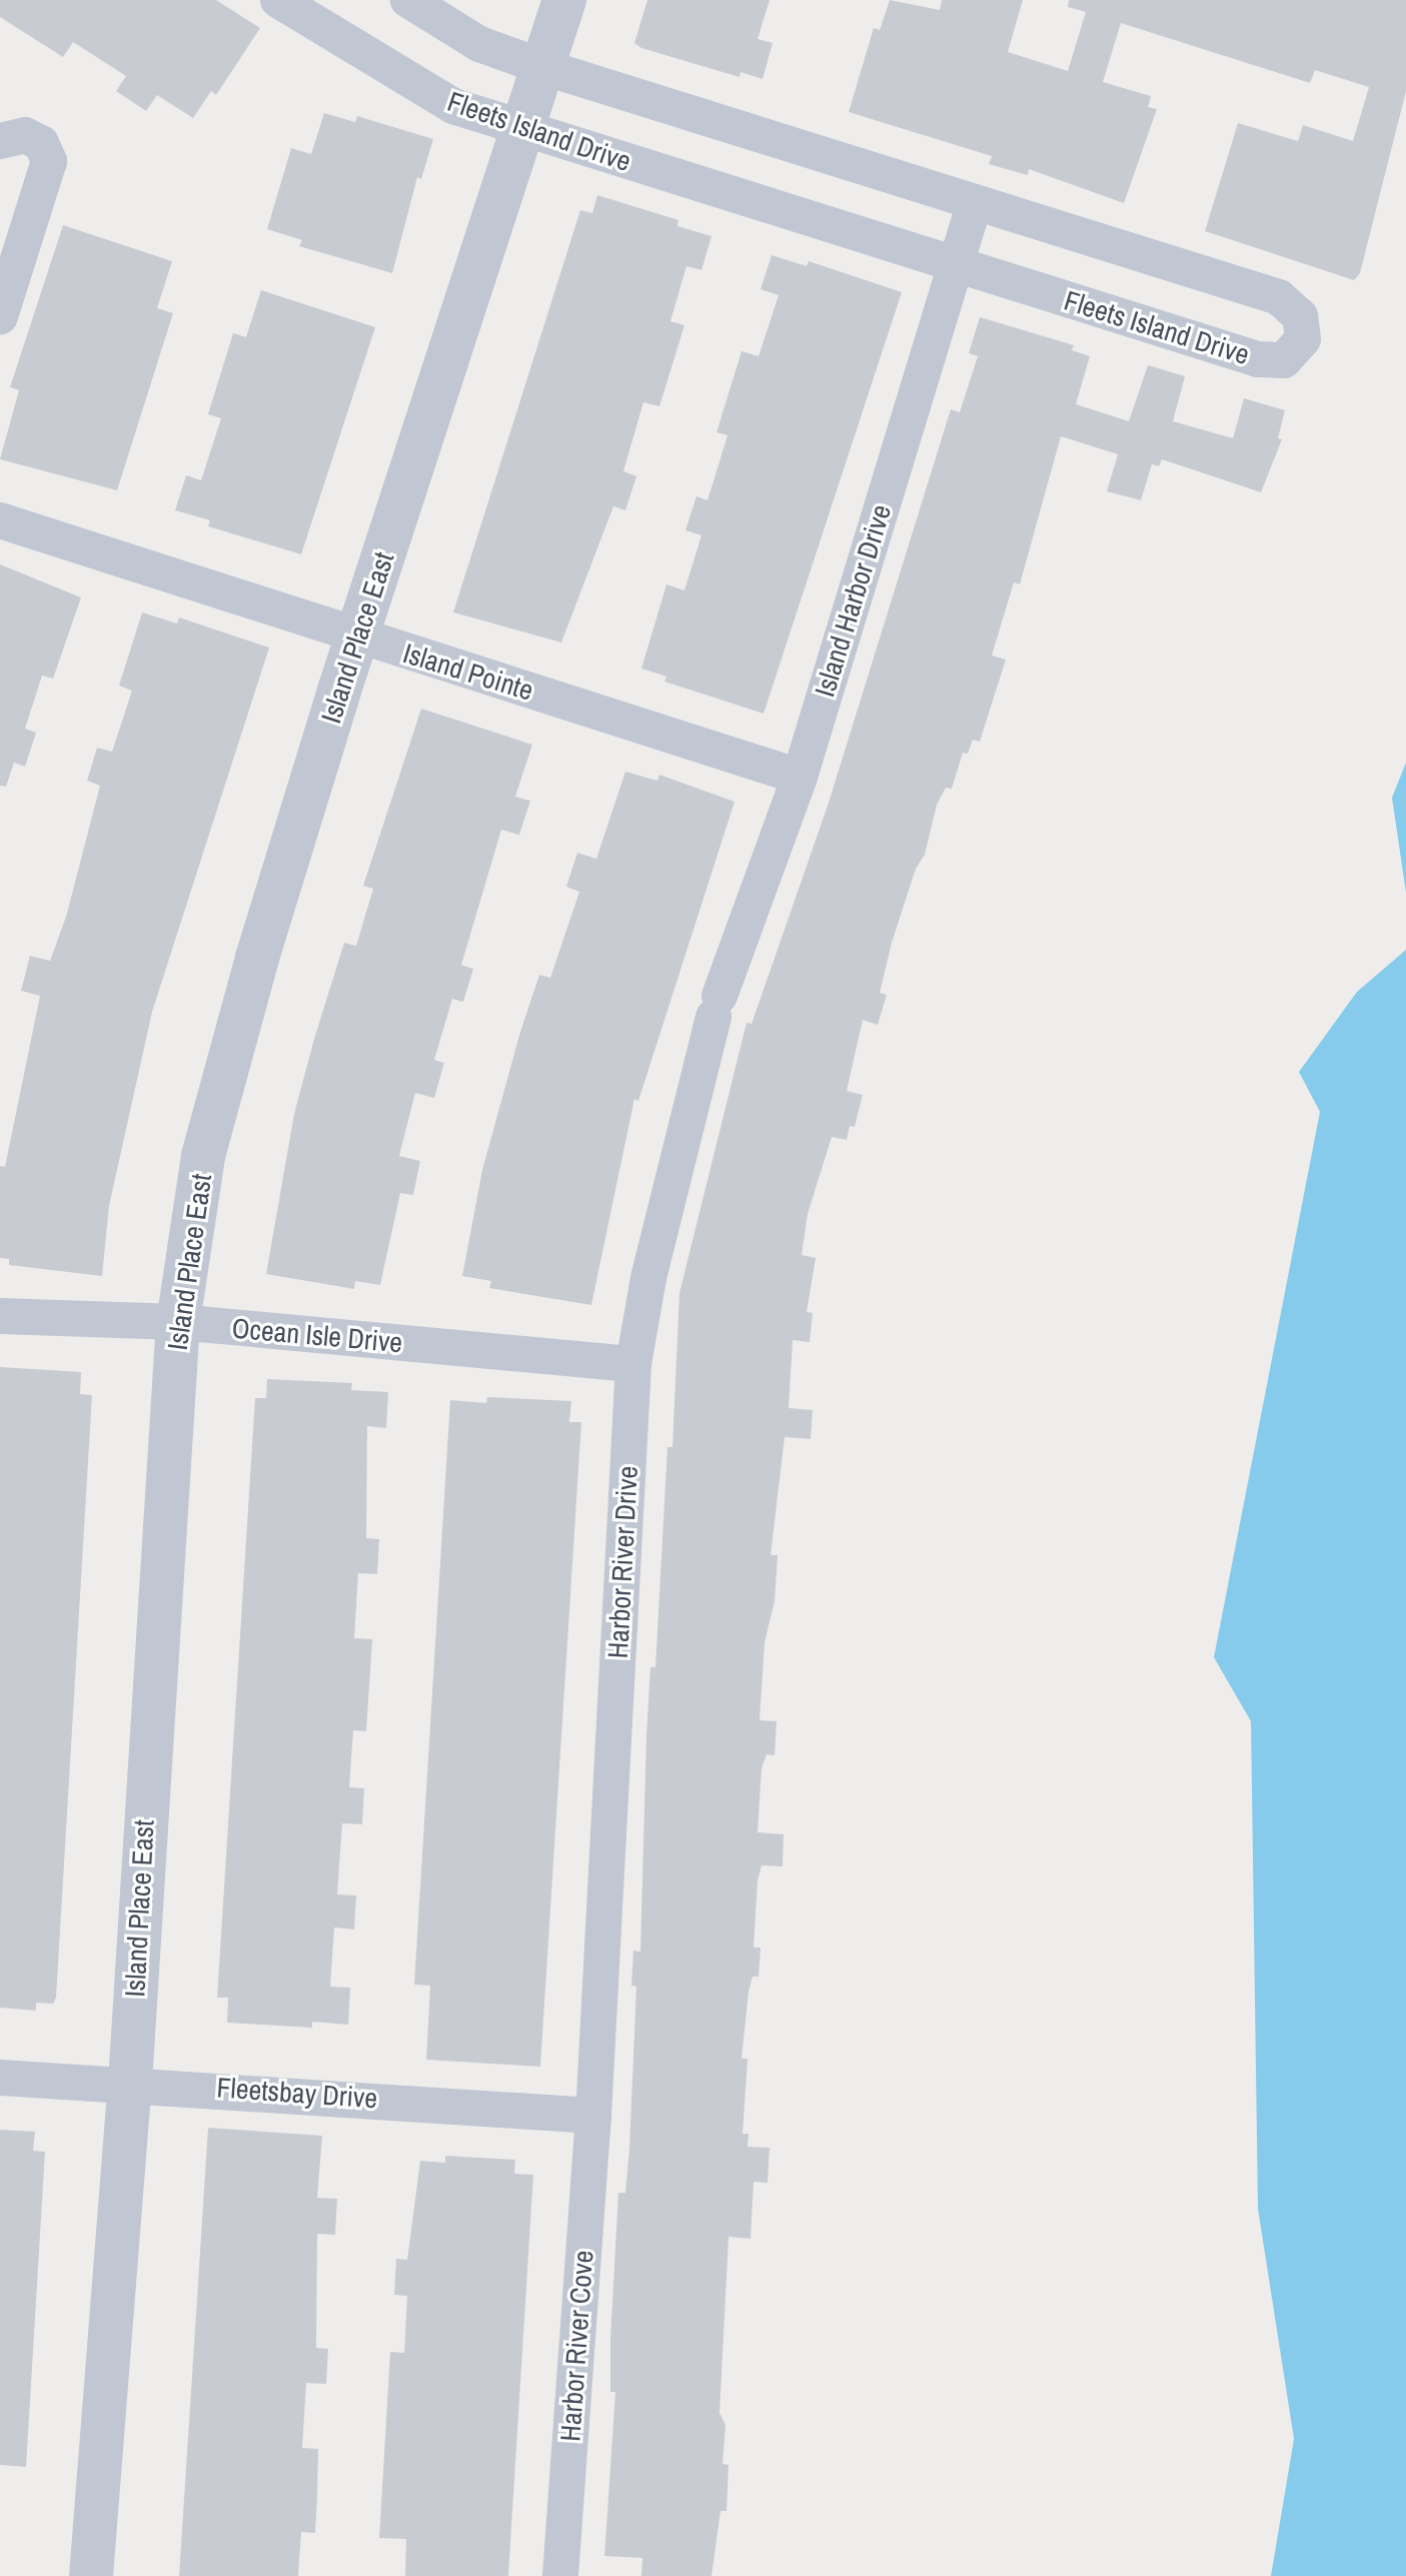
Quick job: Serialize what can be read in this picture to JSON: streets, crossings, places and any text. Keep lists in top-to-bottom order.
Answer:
{
  "streets": {
    "street": [
      "Fleets Island Drive",
      "Island Harbor Drive",
      "Island Place East",
      "Island Pointe",
      "Ocean Isle Drive",
      "Harbor River Drive",
      "Fleetsbay Drive",
      "Harbor River Cove"
    ]
  },
  "crossings": [
    ["Fleets Island Drive", "Island Harbor Drive"],
    ["Fleets Island Drive", "Island Place East"],
    ["Island Harbor Drive", "Island Pointe"],
    ["Island Harbor Drive", "Harbor River Drive"],
    ["Island Place East", "Island Pointe"],
    ["Island Place East", "Ocean Isle Drive"],
    ["Island Place East", "Fleetsbay Drive"],
    ["Ocean Isle Drive", "Harbor River Drive"],
    ["Harbor River Drive", "Fleetsbay Drive"],
    ["Harbor River Drive", "Harbor River Cove"],
    ["Fleetsbay Drive", "Harbor River Cove"]
  ]
}
